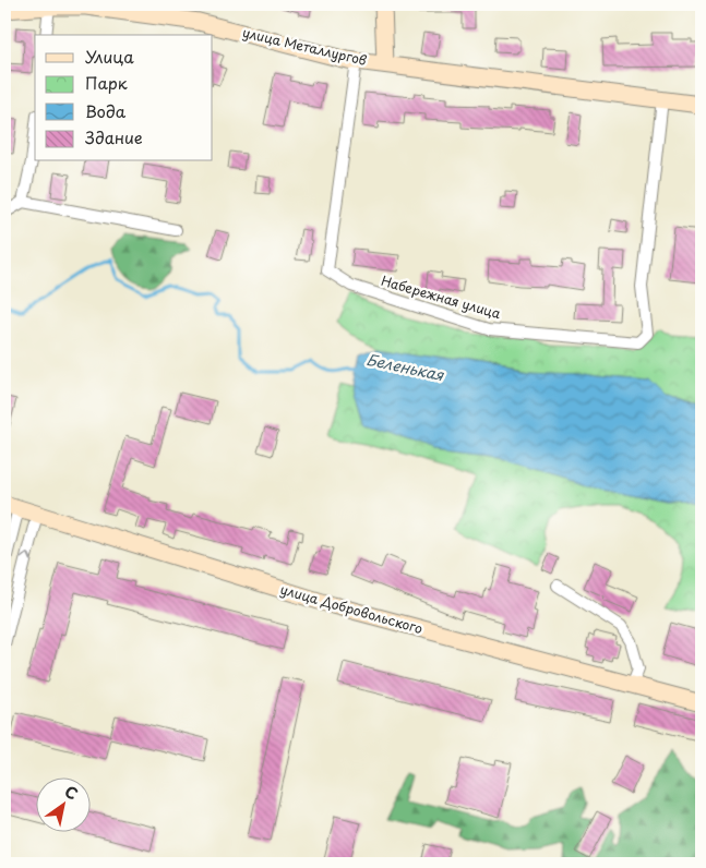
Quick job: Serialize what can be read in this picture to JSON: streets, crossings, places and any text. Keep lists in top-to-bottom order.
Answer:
{
  "streets": {
    "street": ["улица Металлургов", "Набережная улица", "улица Добровольского"]
  },
  "crossings": [
    ["улица Металлургов", "Набережная улица"]
  ],
  "water": ["Беленькая"],
  "legend": [
    "Улица",
    "Парк",
    "Вода",
    "Здание"
  ],
  "north": "top right"
}
